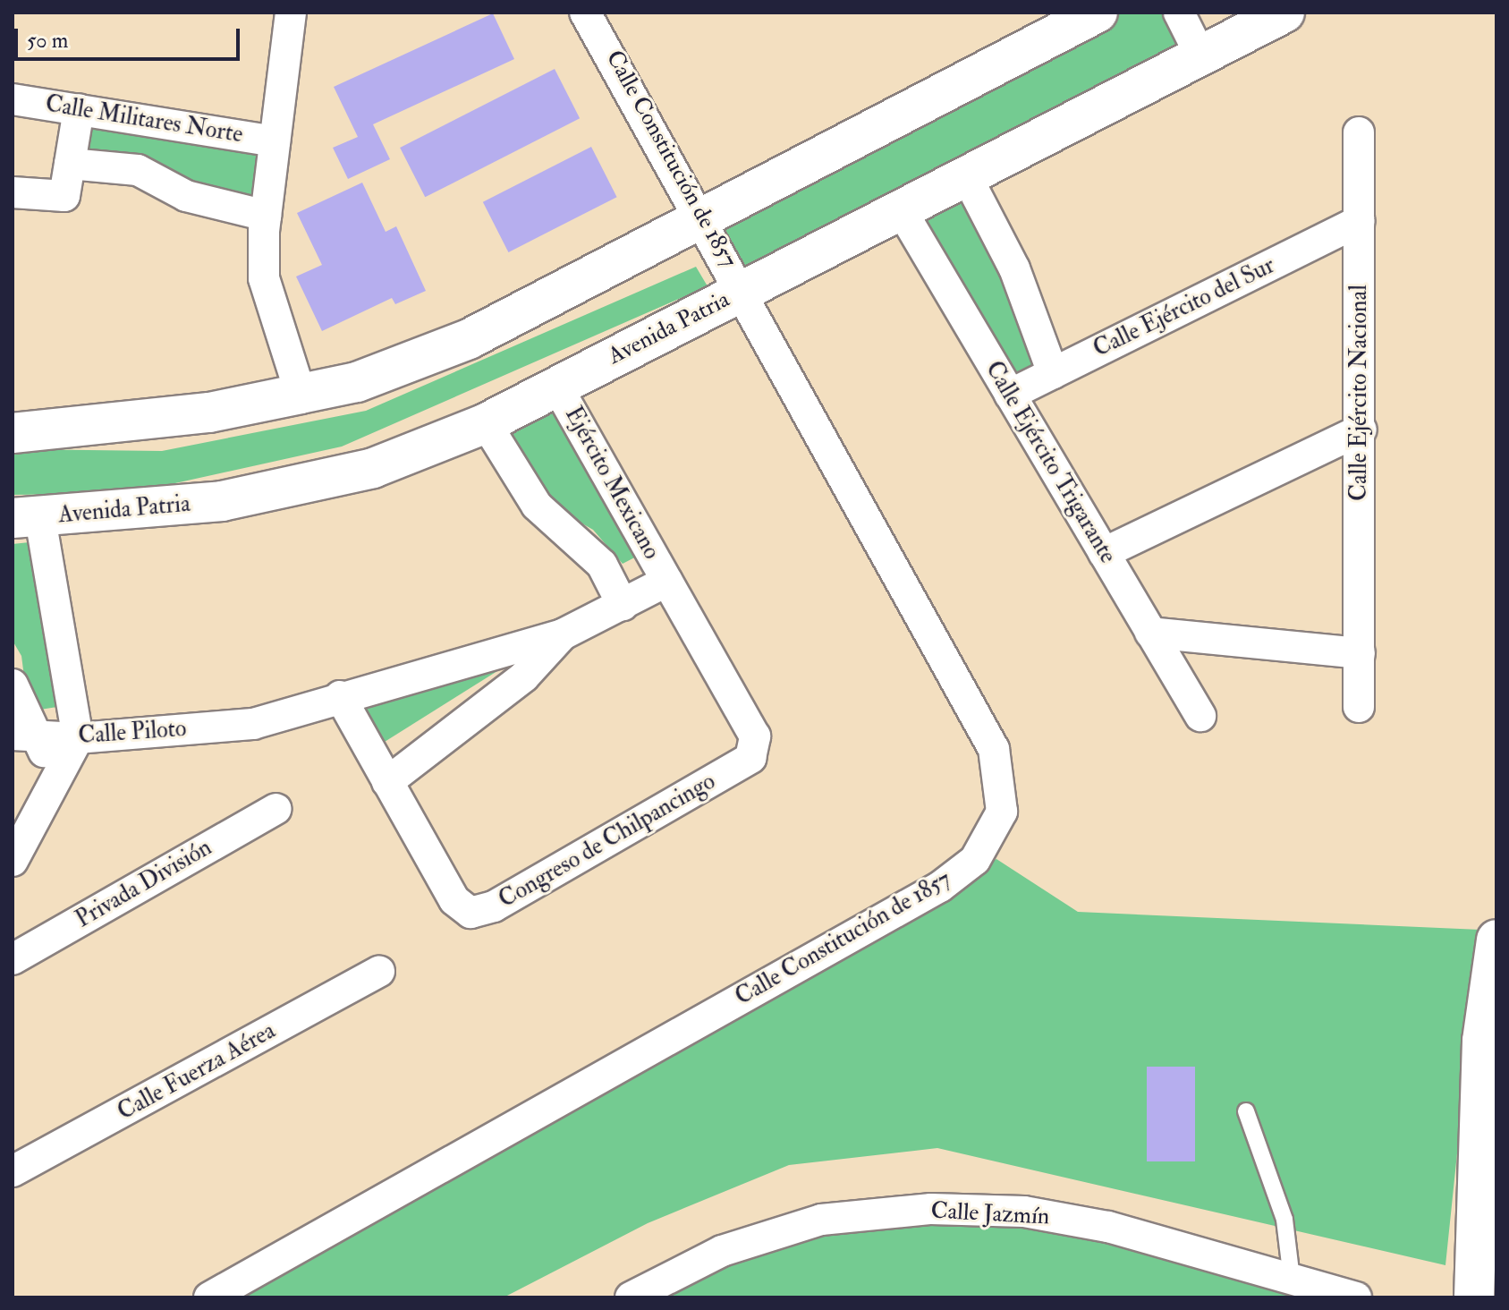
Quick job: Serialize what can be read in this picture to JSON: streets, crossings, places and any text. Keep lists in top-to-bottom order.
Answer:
{
  "streets": {
    "street": [
      "Calle Militares Norte",
      "Calle Constitución de 1857",
      "Calle Ejército del Sur",
      "Avenida Patria",
      "Calle Ejército Nacional",
      "Calle Ejército Trigarante",
      "Ejército Mexicano",
      "Calle Piloto",
      "Congreso de Chilpancingo",
      "Privada División",
      "Calle Fuerza Aérea",
      "Calle Jazmín"
    ]
  },
  "crossings": [
    ["Calle Constitución de 1857", "Avenida Patria"],
    ["Calle Ejército del Sur", "Calle Ejército Nacional"],
    ["Calle Ejército del Sur", "Calle Ejército Trigarante"],
    ["Avenida Patria", "Calle Ejército Trigarante"],
    ["Avenida Patria", "Ejército Mexicano"],
    ["Ejército Mexicano", "Congreso de Chilpancingo"],
    ["Calle Piloto", "Congreso de Chilpancingo"]
  ],
  "scale_bar": "50 m"
}
